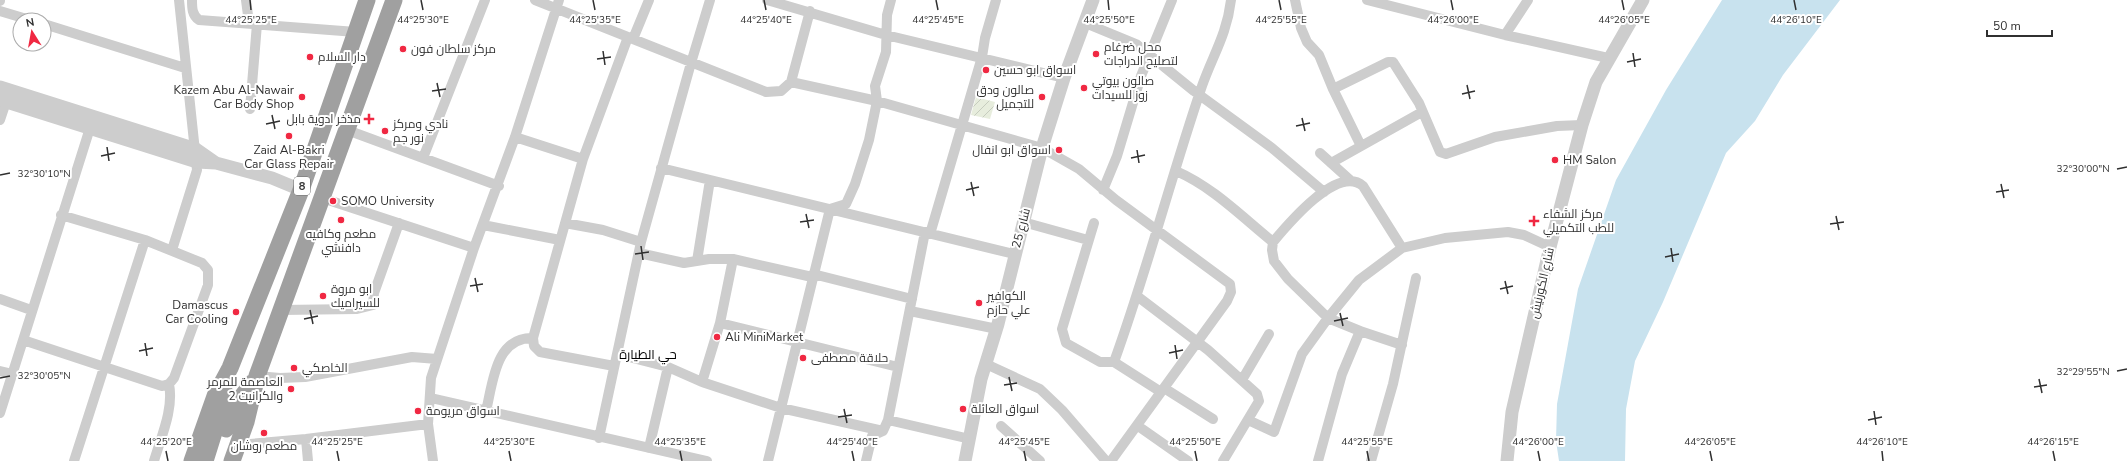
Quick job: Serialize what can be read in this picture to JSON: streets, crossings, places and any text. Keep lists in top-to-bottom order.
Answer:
{
  "streets": {
    "highway": ["8"],
    "street": ["شارع 25", "شارع الكورنيش"]
  },
  "districts": ["حي الطيارة"],
  "places": {
    "other": [
      "مركز سلطان فون",
      "محل ضرغام لتصليح الدراجات",
      "دار السلام",
      "اسواق ابو حسين",
      "صالون بيوتي زوز للسيدات",
      "Kazem Abu Al-Nawair Car Body Shop",
      "صالون ودق للتجميل",
      "نادي ومركز نور جم",
      "Zaid Al-Bakri Car Glass Repair",
      "اسواق ابو انفال",
      "HM Salon",
      "SOMO University",
      "مطعم وكافيه دافنشي",
      "ابو مروة للسيراميك",
      "الكوافير علي حازم",
      "Damascus Car Cooling",
      "Ali MiniMarket",
      "حلاقة مصطفى",
      "الخاصكي",
      "العاصمة للمرمر والكرانيت 2",
      "اسواق العائلة",
      "اسواق مريومة",
      "مطعم روشان"
    ],
    "health": ["مذخر ادوية بابل", "مركز الشفاء للطب التكميلي"]
  },
  "scale_bar": "50 m",
  "north": "top",
  "coordinates": [
    "44°25'25\"E",
    "44°25'30\"E",
    "44°25'35\"E",
    "44°25'40\"E",
    "44°25'45\"E",
    "44°25'50\"E",
    "44°25'55\"E",
    "44°26'00\"E",
    "44°26'05\"E",
    "44°26'10\"E",
    "32°30'00\"N",
    "32°30'10\"N",
    "32°29'55\"N",
    "32°30'05\"N",
    "44°25'20\"E",
    "44°26'15\"E"
  ]
}
